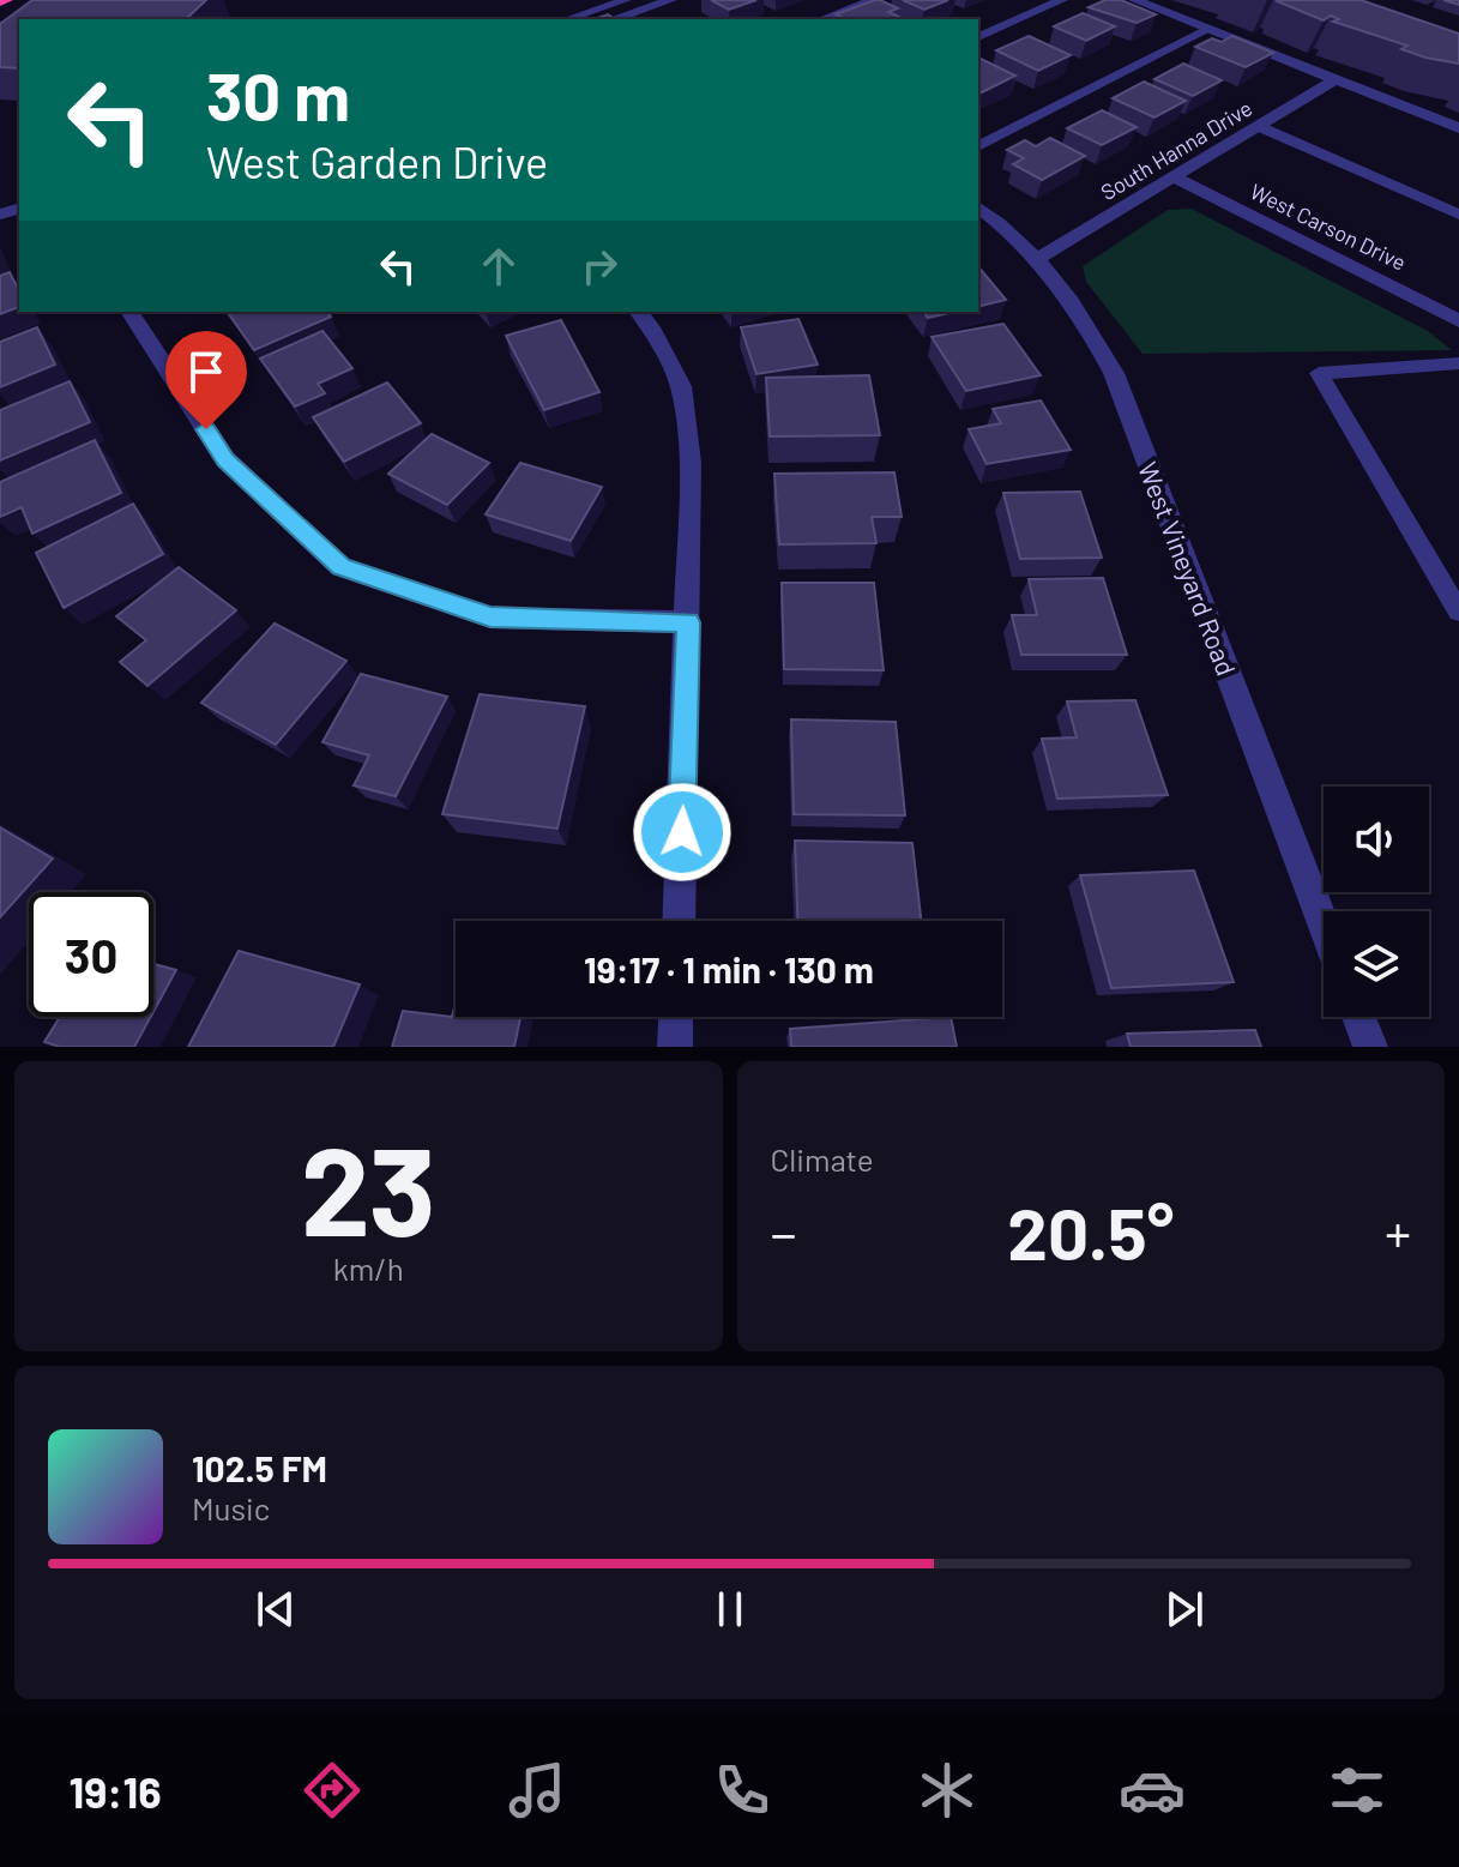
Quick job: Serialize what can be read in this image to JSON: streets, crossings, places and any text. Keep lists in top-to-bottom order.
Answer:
{
  "streets": {
    "street": ["South Hanna Drive", "West Carson Drive", "West Vineyard Road"]
  },
  "crossings": [
    ["South Hanna Drive", "West Carson Drive"],
    ["South Hanna Drive", "West Vineyard Road"]
  ],
  "page": {
    "turn": ["30 m", "West Garden Drive"],
    "limit": "30",
    "trip": "19:17 · 1 min · 130 m",
    "tile": [
      ["23", "km/h"],
      "Climate"
    ],
    "heat": ["−", "20.5°", "+"],
    "song": ["102.5 FM", "Music"],
    "tabs": "19:16"
  }
}
